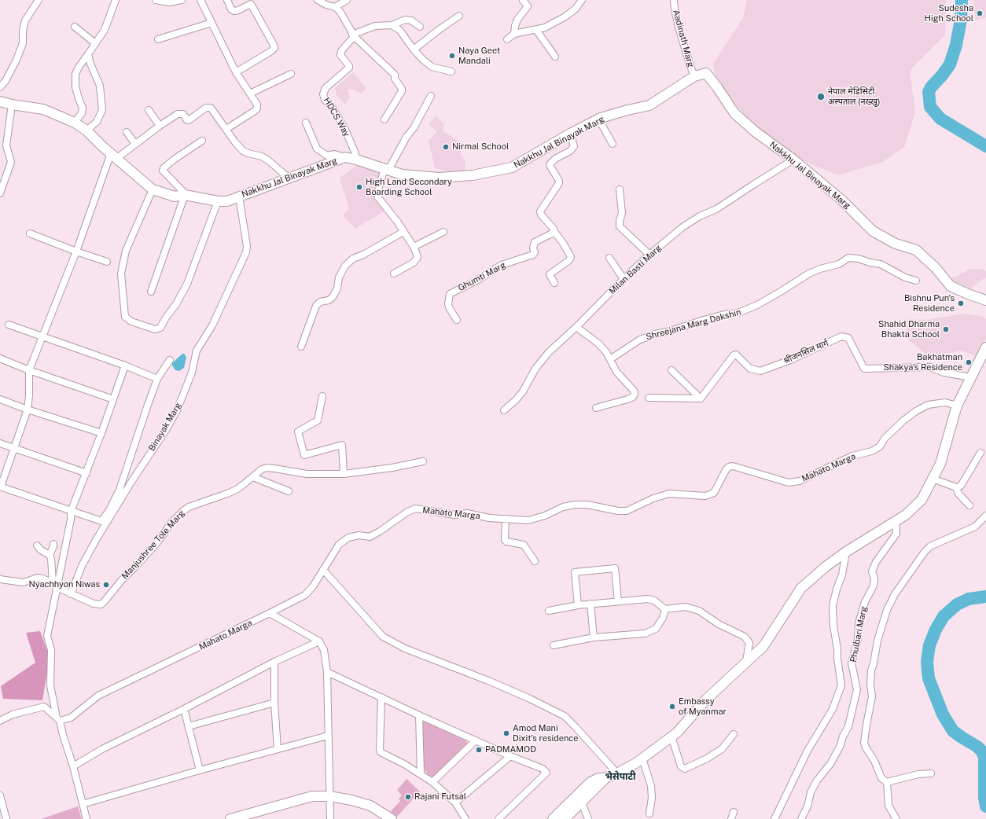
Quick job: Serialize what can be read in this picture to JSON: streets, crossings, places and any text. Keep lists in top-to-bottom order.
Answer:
{
  "streets": {
    "street": [
      "Aadinath Marg",
      "HDCS Way",
      "Nakkhu Jal Binayak Marg",
      "Milan Basti Marg",
      "Ghumti Marg",
      "Shreejana Marg Dakshin",
      "श्रीजनसिल मार्ग",
      "Binayak Marg",
      "Mahato Marga",
      "Manjushree Tole Marg",
      "Phulbari Marg"
    ]
  },
  "crossings": [
    ["Aadinath Marg", "Nakkhu Jal Binayak Marg"],
    ["HDCS Way", "Nakkhu Jal Binayak Marg"],
    ["Nakkhu Jal Binayak Marg", "Milan Basti Marg"],
    ["Nakkhu Jal Binayak Marg", "Binayak Marg"],
    ["Binayak Marg", "Manjushree Tole Marg"]
  ],
  "districts": ["भैसेपाटी"],
  "places": [
    "Sudesha High School",
    "Naya Geet Mandali",
    "नेपाल मेडिसिटी अस्पताल (नख्खु)",
    "Nirmal School",
    "High Land Secondary Boarding School",
    "Bishnu Pun's Residence",
    "Shahid Dharma Bhakta School",
    "Bakhatman Shakya's Residence",
    "Nyachhyon Niwas",
    "Embassy of Myanmar",
    "Amod Mani Dixit's residence",
    "PADMAMOD",
    "Rajani Futsal"
  ]
}
